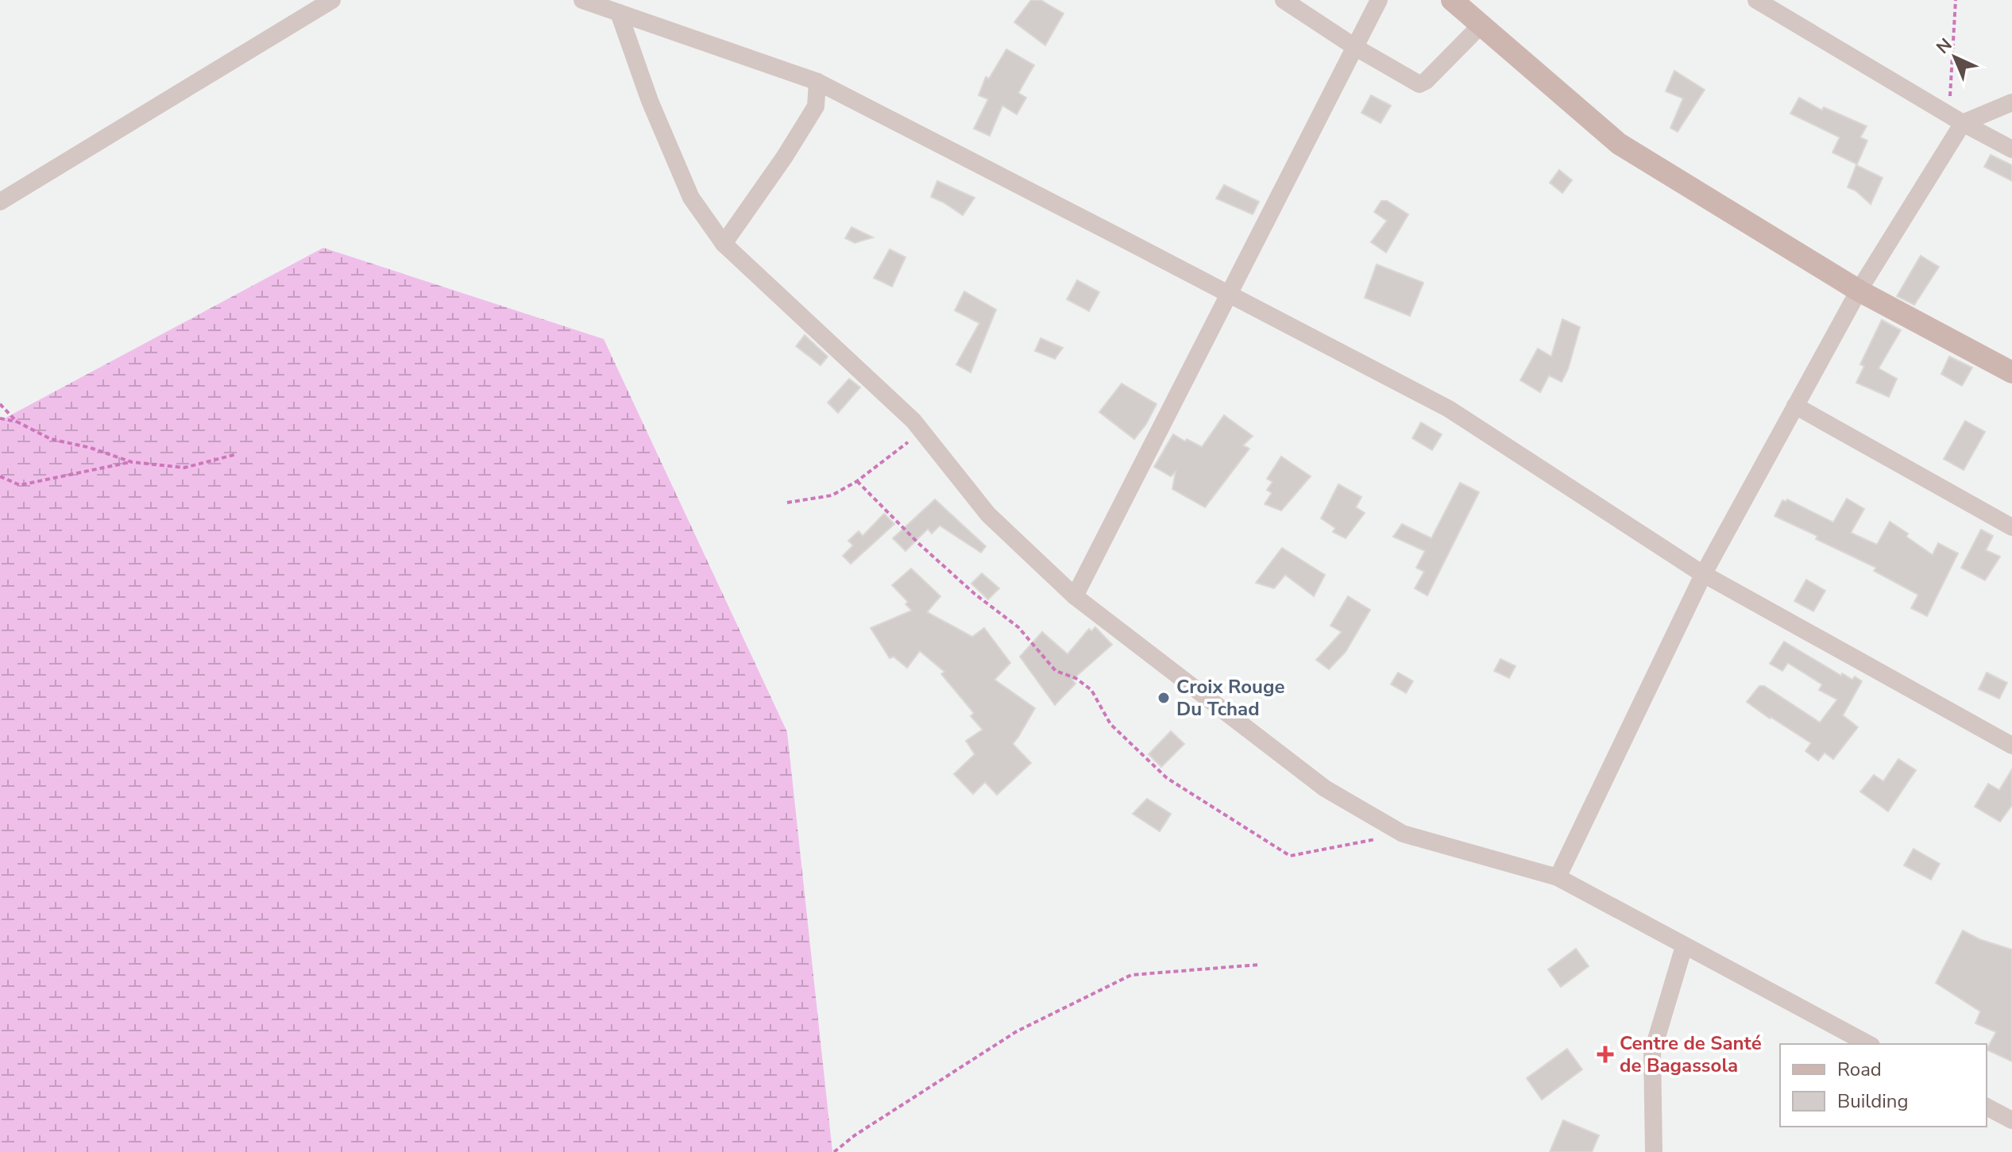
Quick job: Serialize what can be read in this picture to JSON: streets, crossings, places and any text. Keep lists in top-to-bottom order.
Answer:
{
  "places": {
    "other": ["Croix Rouge Du Tchad"],
    "health": ["Centre de Santé de Bagassola"]
  },
  "legend": ["Road", "Building"],
  "north": "top left"
}
